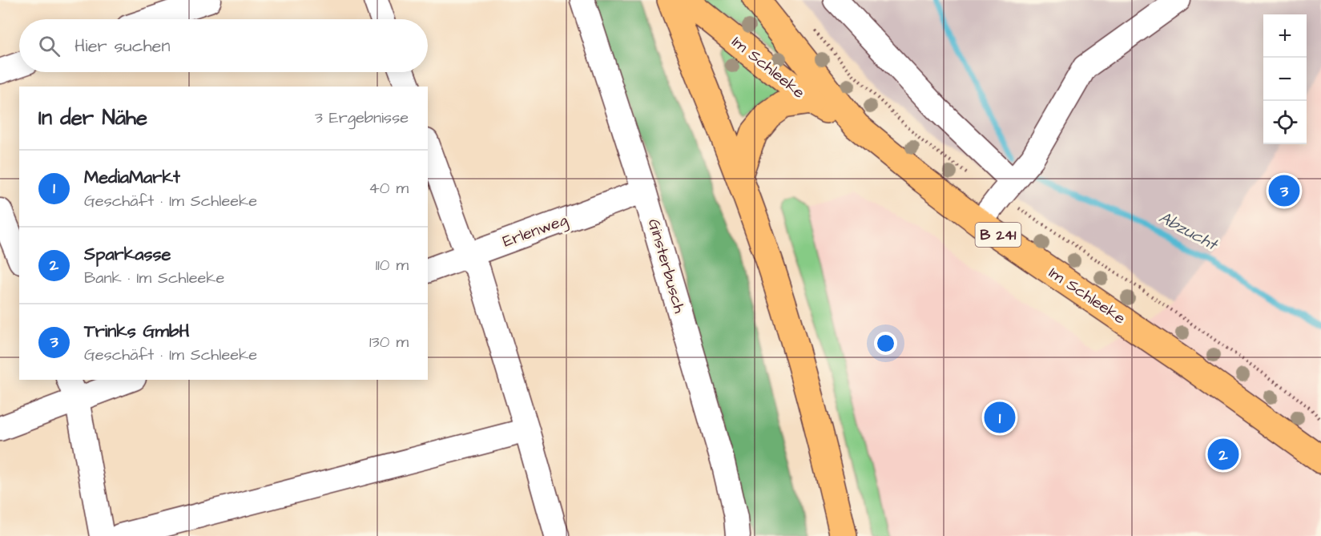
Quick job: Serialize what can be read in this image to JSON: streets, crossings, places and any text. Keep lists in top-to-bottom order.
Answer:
{
  "streets": {
    "main road": ["Im Schleeke", "B 241"],
    "street": ["Erlenweg", "Ginsterbusch"]
  },
  "crossings": [
    ["Erlenweg", "Ginsterbusch"]
  ],
  "water": ["Abzucht"],
  "page": {
    "map_buttons": ["+", "−"],
    "search": "Hier suchen",
    "heading": ["In der Nähe", "3 Ergebnisse"],
    "list": [
      {
        "mark": "1",
        "name": "MediaMarkt",
        "note": "Geschäft · Im Schleeke",
        "value": "40 m"
      },
      {
        "mark": "2",
        "name": "Sparkasse",
        "note": "Bank · Im Schleeke",
        "value": "110 m"
      },
      {
        "mark": "3",
        "name": "Trinks GmbH",
        "note": "Geschäft · Im Schleeke",
        "value": "130 m"
      }
    ],
    "pins": ["3", "1", "2"]
  }
}
